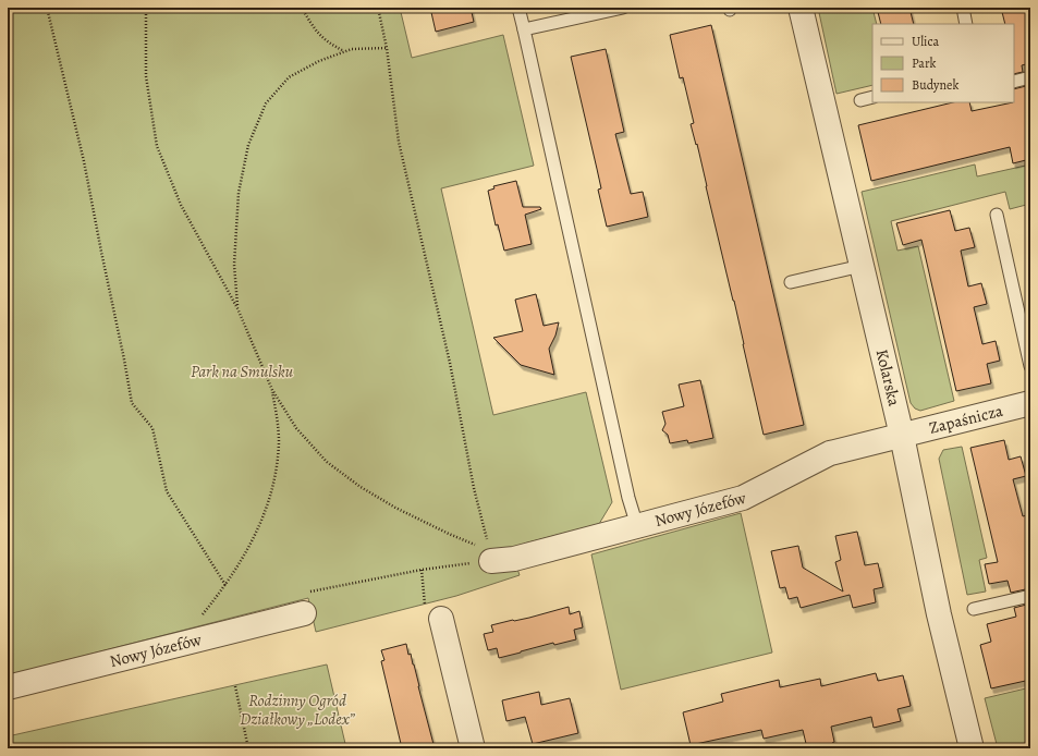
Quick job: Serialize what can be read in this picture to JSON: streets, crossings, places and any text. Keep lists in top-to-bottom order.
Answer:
{
  "streets": {
    "street": ["Kolarska", "Zapaśnicza", "Nowy Józefów"]
  },
  "crossings": [
    ["Kolarska", "Zapaśnicza"],
    ["Kolarska", "Nowy Józefów"],
    ["Zapaśnicza", "Nowy Józefów"]
  ],
  "parks": ["Park na Smulsku", "Rodzinny Ogród Działkowy „Lodex”"],
  "legend": ["Ulica", "Park", "Budynek"]
}
